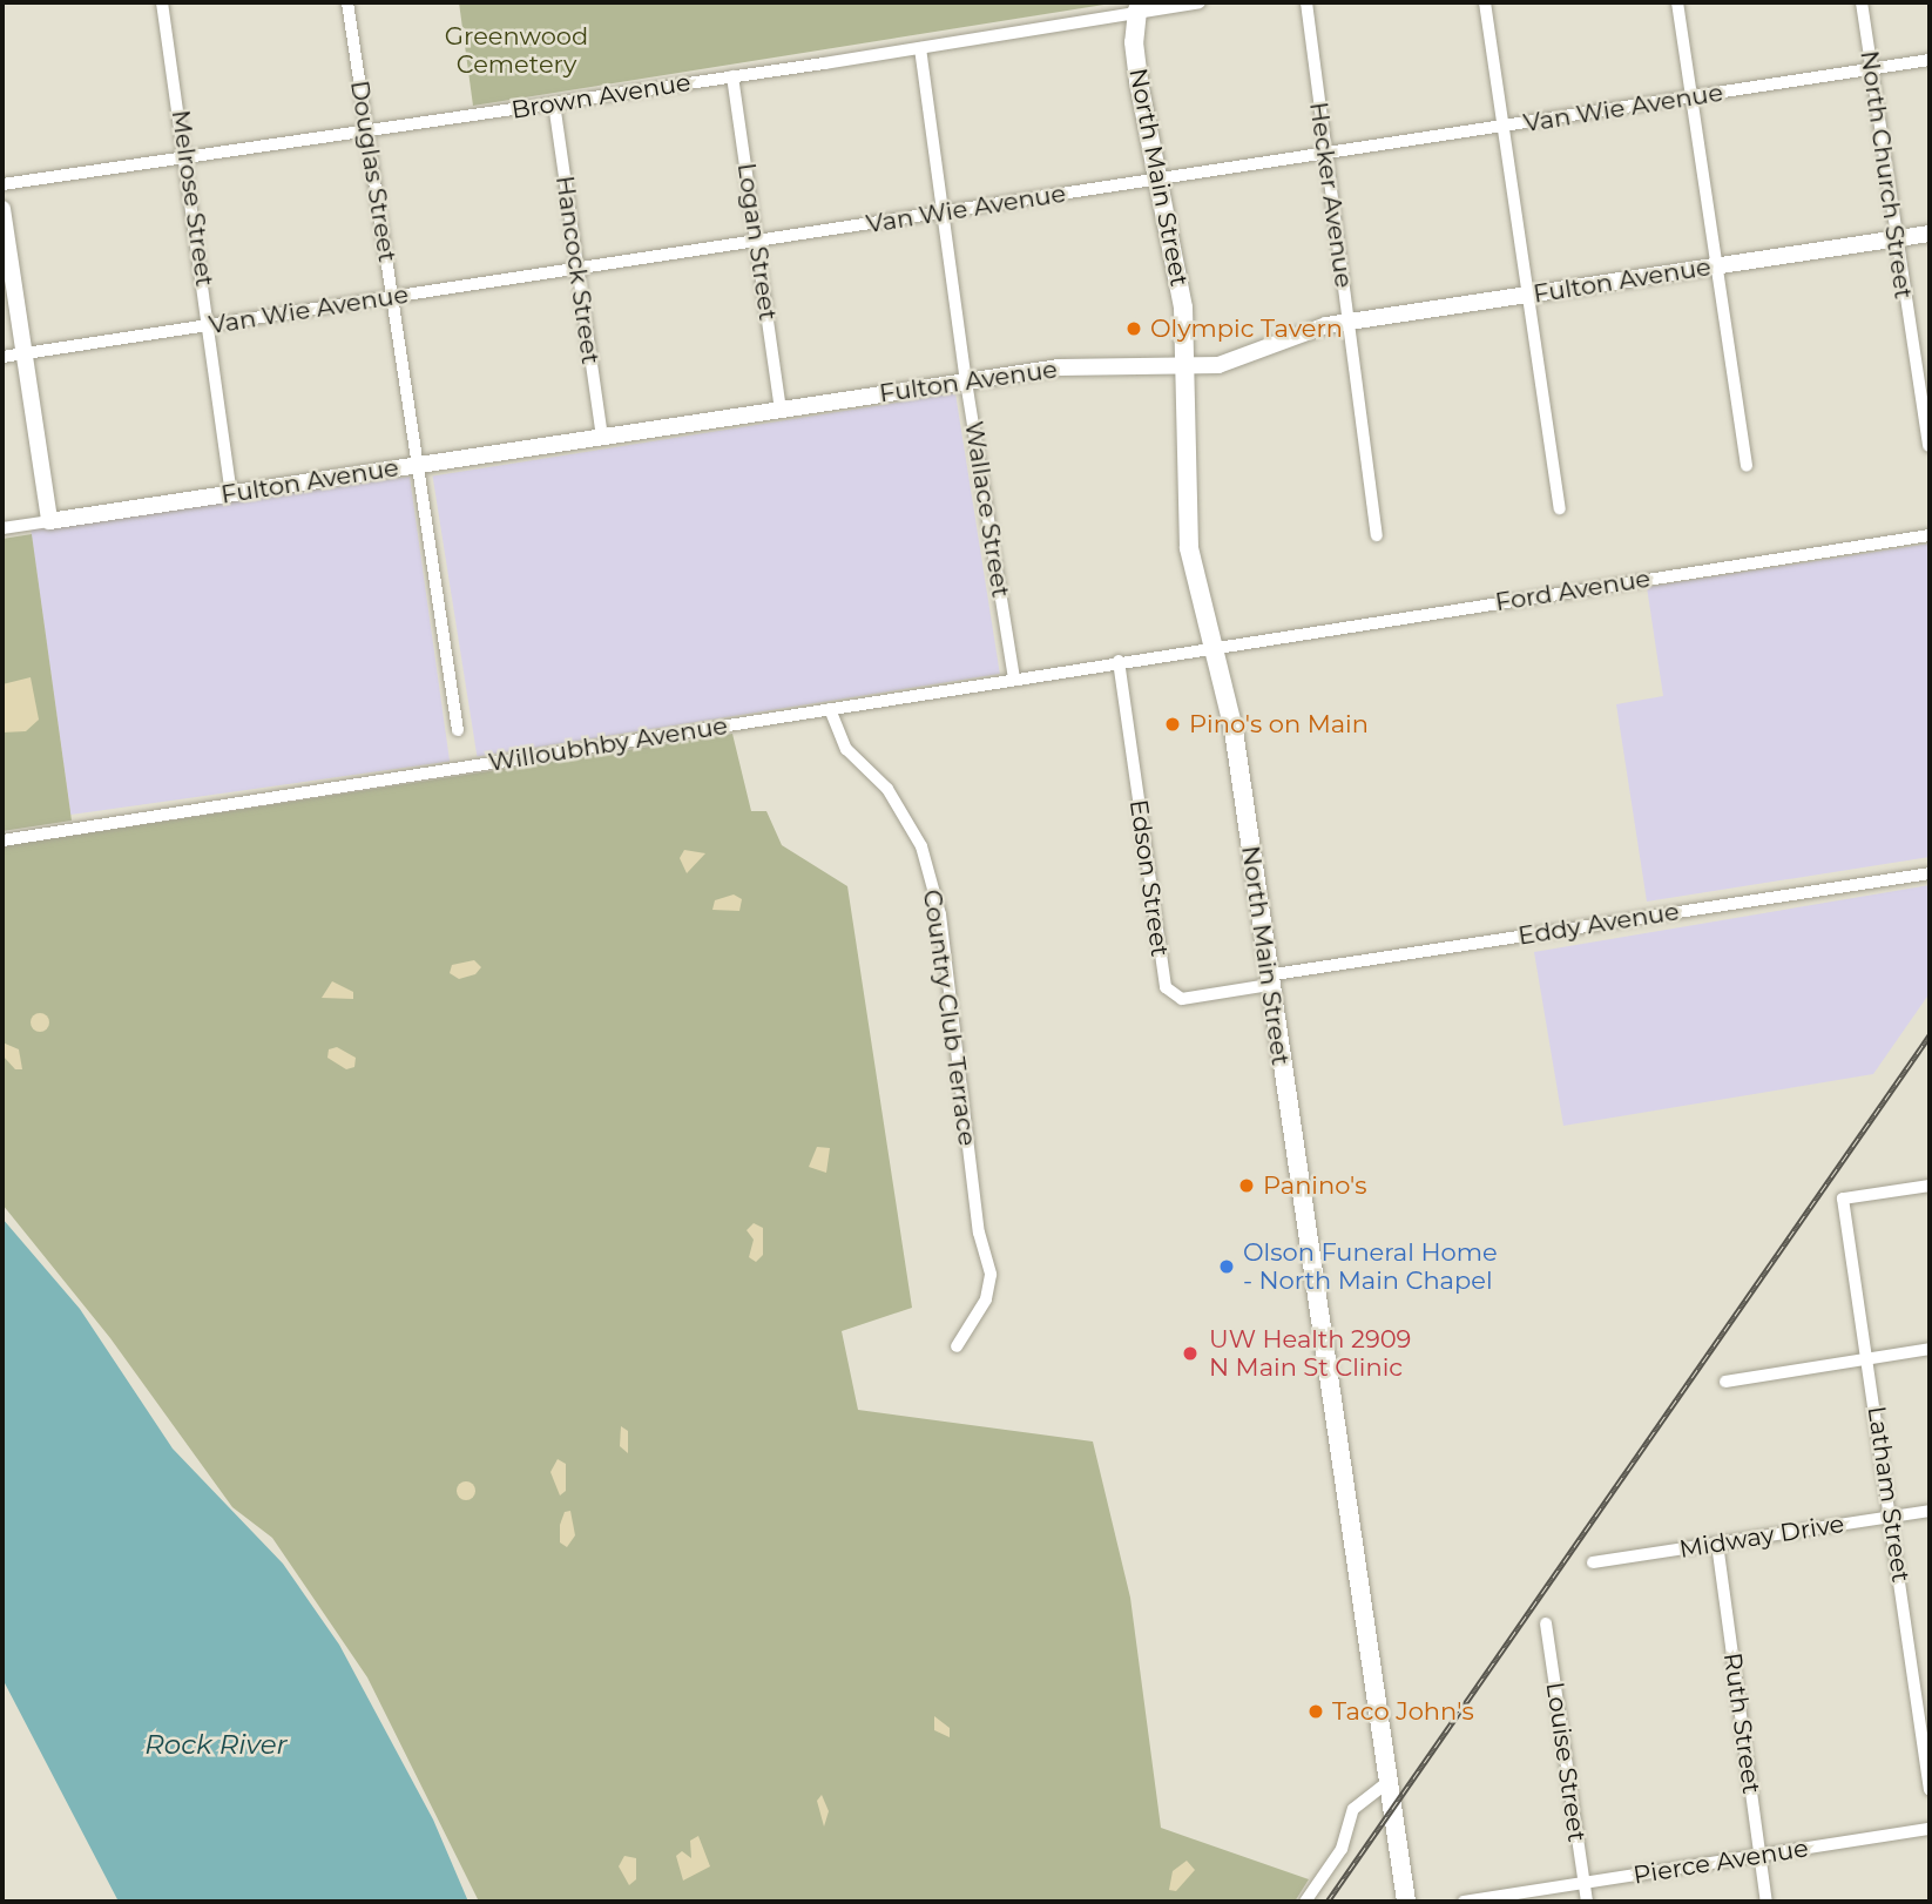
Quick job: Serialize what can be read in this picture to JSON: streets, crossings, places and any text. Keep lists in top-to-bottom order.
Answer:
{
  "streets": {
    "main road": ["North Main Street"],
    "street": [
      "Brown Avenue",
      "Van Wie Avenue",
      "Douglas Street",
      "North Church Street",
      "Hecker Avenue",
      "Melrose Street",
      "Logan Street",
      "Hancock Street",
      "Fulton Avenue",
      "Wallace Street",
      "Ford Avenue",
      "Willoubhby Avenue",
      "Edson Street",
      "Eddy Avenue",
      "Country Club Terrace",
      "Latham Street",
      "Midway Drive",
      "Ruth Street",
      "Louise Street",
      "Pierce Avenue"
    ]
  },
  "crossings": [
    ["Brown Avenue", "Douglas Street"],
    ["Brown Avenue", "North Main Street"],
    ["Brown Avenue", "Melrose Street"],
    ["Brown Avenue", "Logan Street"],
    ["Brown Avenue", "Hancock Street"],
    ["Brown Avenue", "Wallace Street"],
    ["Van Wie Avenue", "Douglas Street"],
    ["Van Wie Avenue", "North Church Street"],
    ["Van Wie Avenue", "North Main Street"],
    ["Van Wie Avenue", "Hecker Avenue"],
    ["Van Wie Avenue", "Melrose Street"],
    ["Van Wie Avenue", "Logan Street"],
    ["Van Wie Avenue", "Hancock Street"],
    ["Van Wie Avenue", "Wallace Street"],
    ["Douglas Street", "Fulton Avenue"],
    ["North Church Street", "Fulton Avenue"],
    ["North Main Street", "Fulton Avenue"],
    ["North Main Street", "Ford Avenue"],
    ["North Main Street", "Willoubhby Avenue"],
    ["North Main Street", "Edson Street"],
    ["North Main Street", "Eddy Avenue"],
    ["Hecker Avenue", "Fulton Avenue"],
    ["Melrose Street", "Fulton Avenue"],
    ["Logan Street", "Fulton Avenue"],
    ["Hancock Street", "Fulton Avenue"],
    ["Fulton Avenue", "Wallace Street"],
    ["Wallace Street", "Willoubhby Avenue"],
    ["Ford Avenue", "Willoubhby Avenue"],
    ["Willoubhby Avenue", "Edson Street"],
    ["Willoubhby Avenue", "Country Club Terrace"],
    ["Edson Street", "Eddy Avenue"],
    ["Latham Street", "Midway Drive"],
    ["Midway Drive", "Ruth Street"],
    ["Ruth Street", "Pierce Avenue"],
    ["Louise Street", "Pierce Avenue"]
  ],
  "water": ["Rock River"],
  "parks": ["Greenwood Cemetery"],
  "places": [
    "Olympic Tavern",
    "Pino's on Main",
    "Panino's",
    "Olson Funeral Home - North Main Chapel",
    "UW Health 2909 N Main St Clinic",
    "Taco John's"
  ]
}
